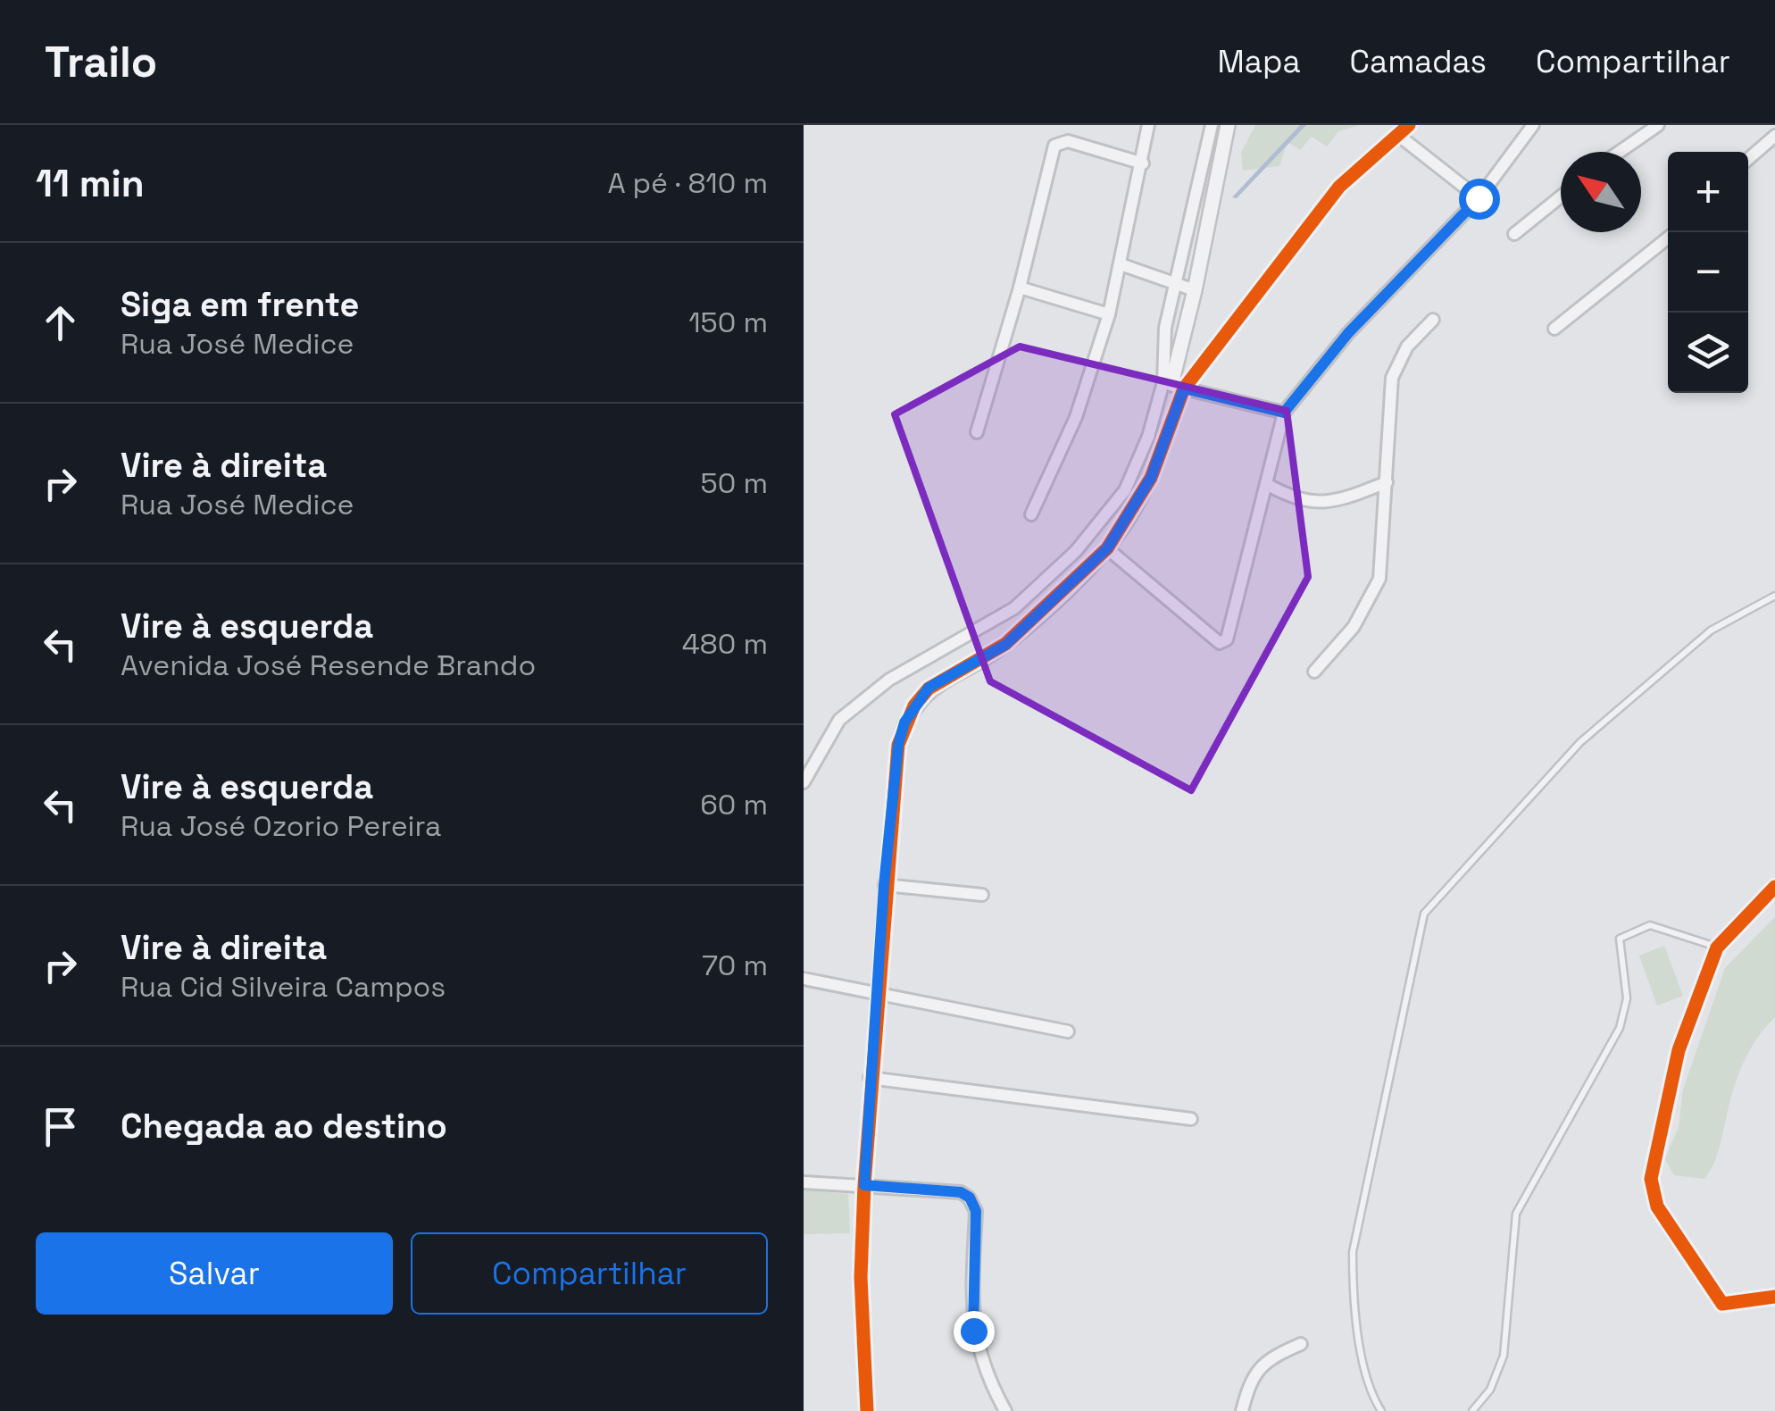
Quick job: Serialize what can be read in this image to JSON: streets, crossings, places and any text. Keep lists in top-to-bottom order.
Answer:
{
  "north": "top left",
  "page": {
    "header": "Trailo",
    "nav": ["Mapa", "Camadas", "Compartilhar"],
    "heading": ["11 min", "A pé · 810 m"],
    "map_buttons": ["+", "−"],
    "list": [
      ["Siga em frente", "Rua José Medice", "150 m"],
      ["Vire à direita", "Rua José Medice", "50 m"],
      ["Vire à esquerda", "Avenida José Resende Brando", "480 m"],
      ["Vire à esquerda", "Rua José Ozorio Pereira", "60 m"],
      ["Vire à direita", "Rua Cid Silveira Campos", "70 m"],
      "Chegada ao destino"
    ],
    "buttons": ["Salvar", "Compartilhar"]
  }
}
